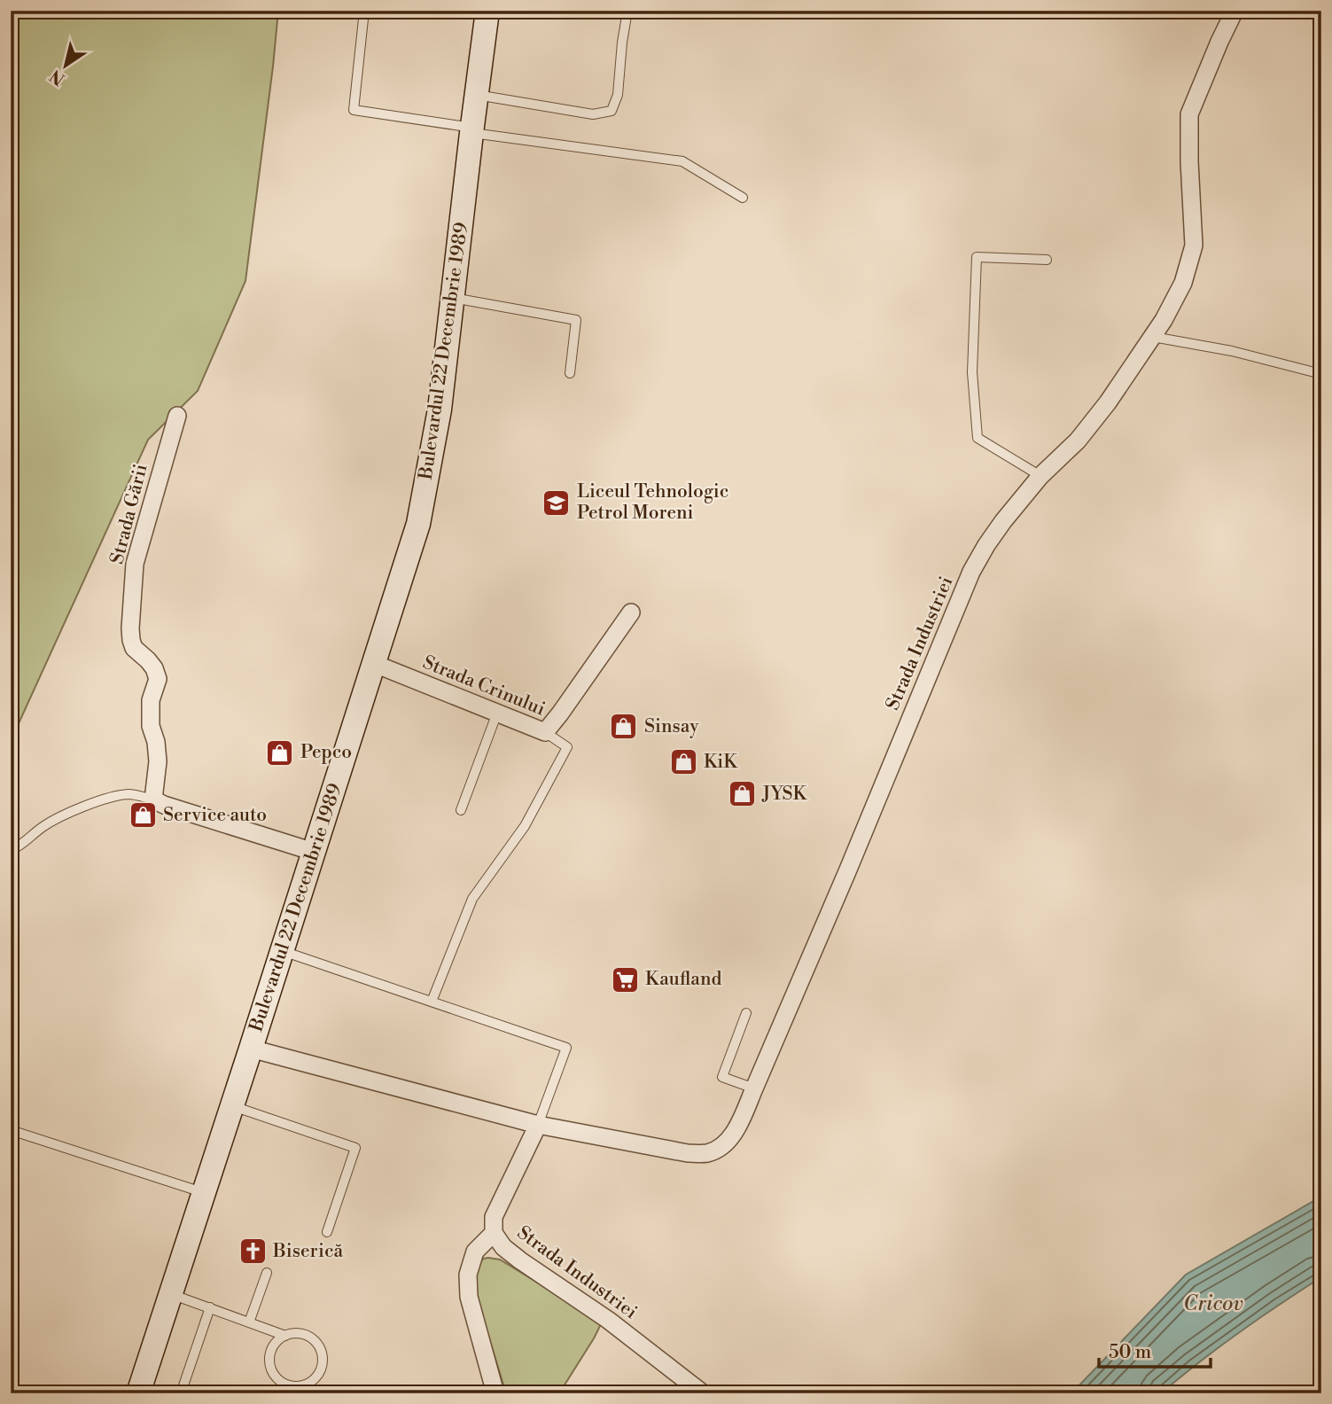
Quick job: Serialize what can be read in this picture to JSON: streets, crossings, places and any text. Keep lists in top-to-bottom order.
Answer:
{
  "streets": {
    "main road": ["Bulevardul 22 Decembrie 1989"],
    "street": ["Strada Gării", "Strada Industriei", "Strada Crinului"]
  },
  "crossings": [
    ["Bulevardul 22 Decembrie 1989", "Strada Industriei"],
    ["Bulevardul 22 Decembrie 1989", "Strada Crinului"]
  ],
  "water": ["Cricov"],
  "places": {
    "school or university": ["Liceul Tehnologic Petrol Moreni"],
    "shop": [
      "Sinsay",
      "Pepco",
      "KiK",
      "JYSK",
      "Service auto"
    ],
    "supermarket": ["Kaufland"],
    "church": ["Biserică"]
  },
  "scale_bar": "50 m",
  "north": "bottom left"
}
